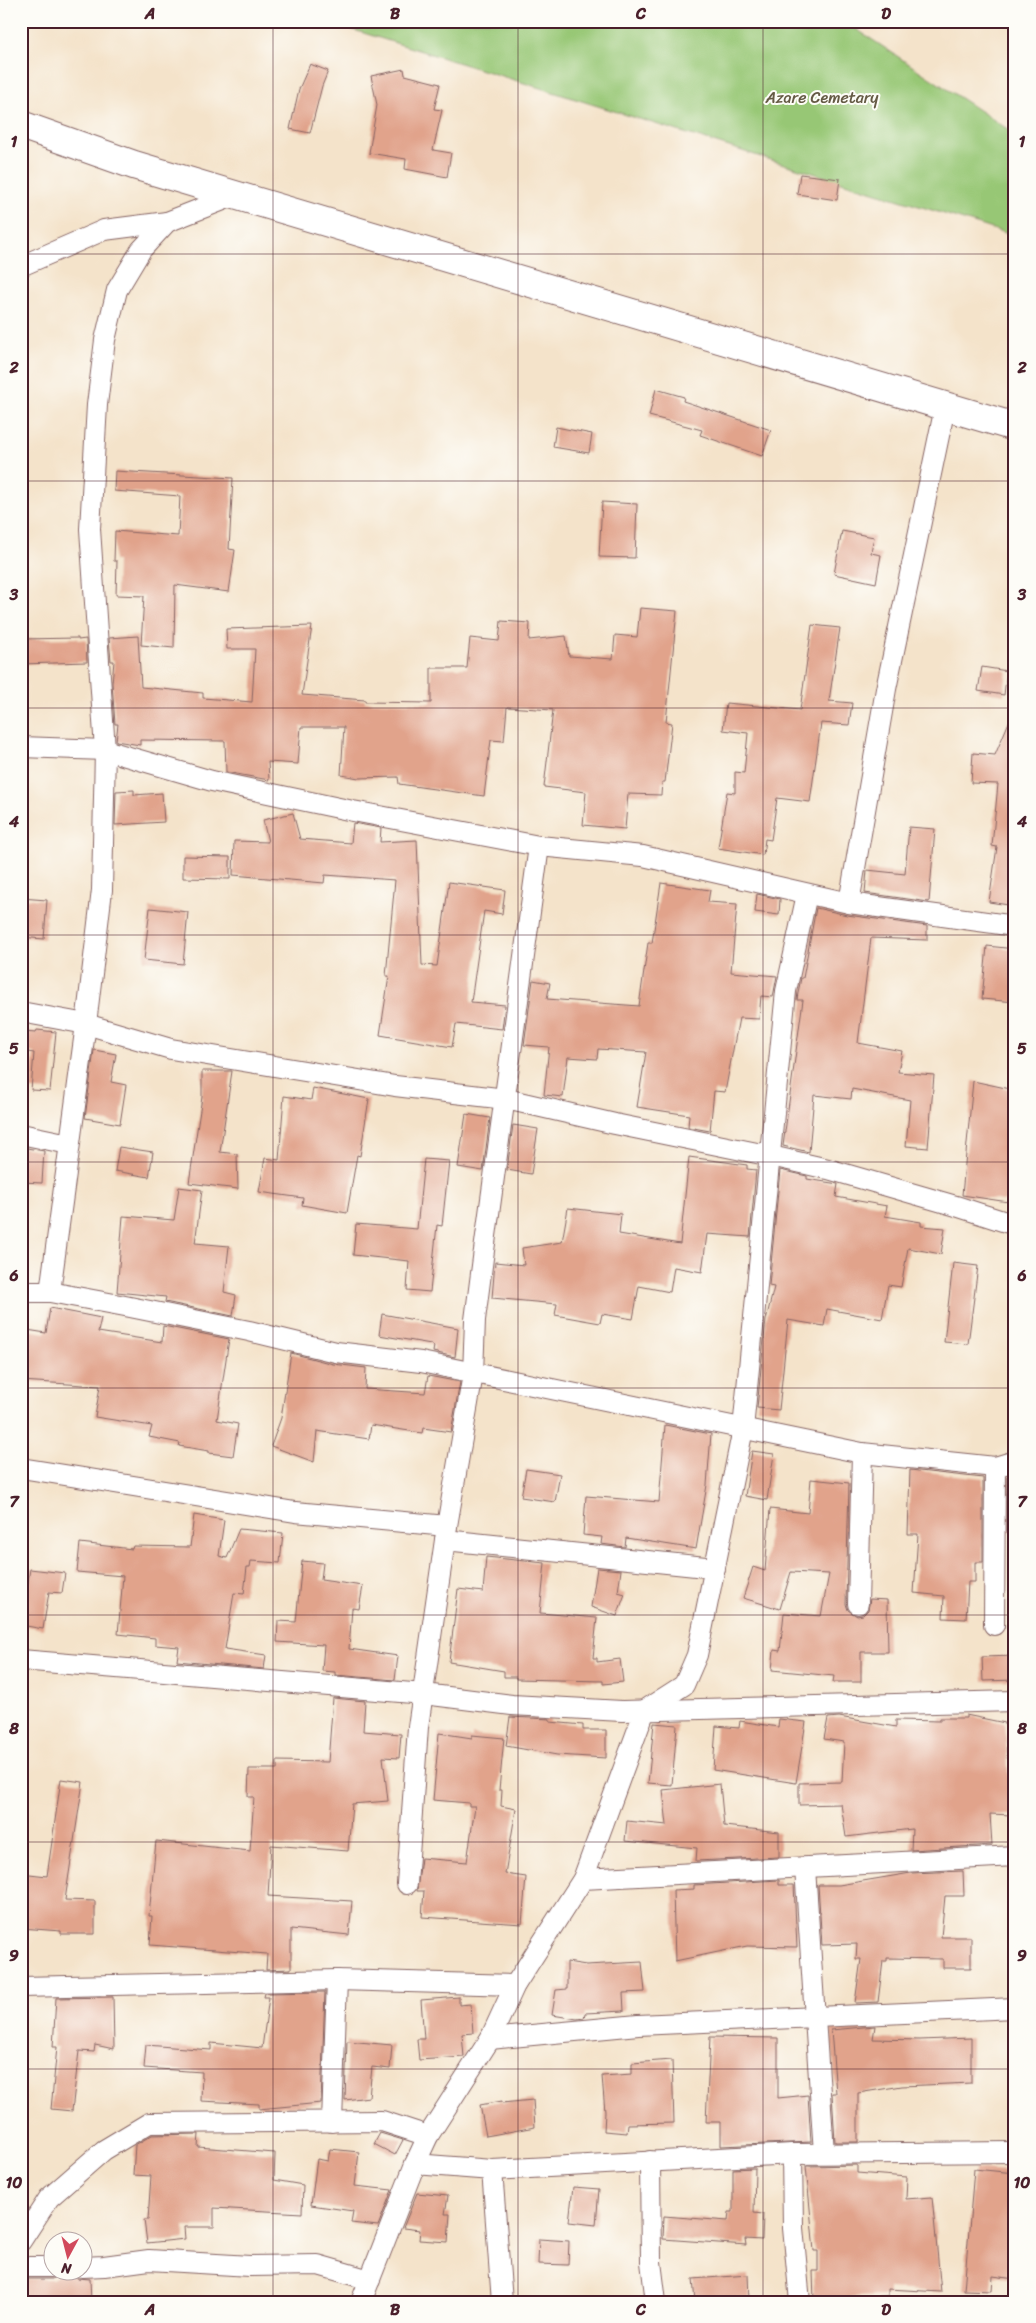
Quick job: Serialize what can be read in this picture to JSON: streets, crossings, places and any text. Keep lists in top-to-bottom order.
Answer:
{
  "parks": ["Azare Cemetary"],
  "north": "bottom",
  "grid": {
    "columns": [
      "A",
      "B",
      "C",
      "D"
    ],
    "rows": [
      "1",
      "2",
      "3",
      "4",
      "5",
      "6",
      "7",
      "8",
      "9",
      "10"
    ]
  }
}
